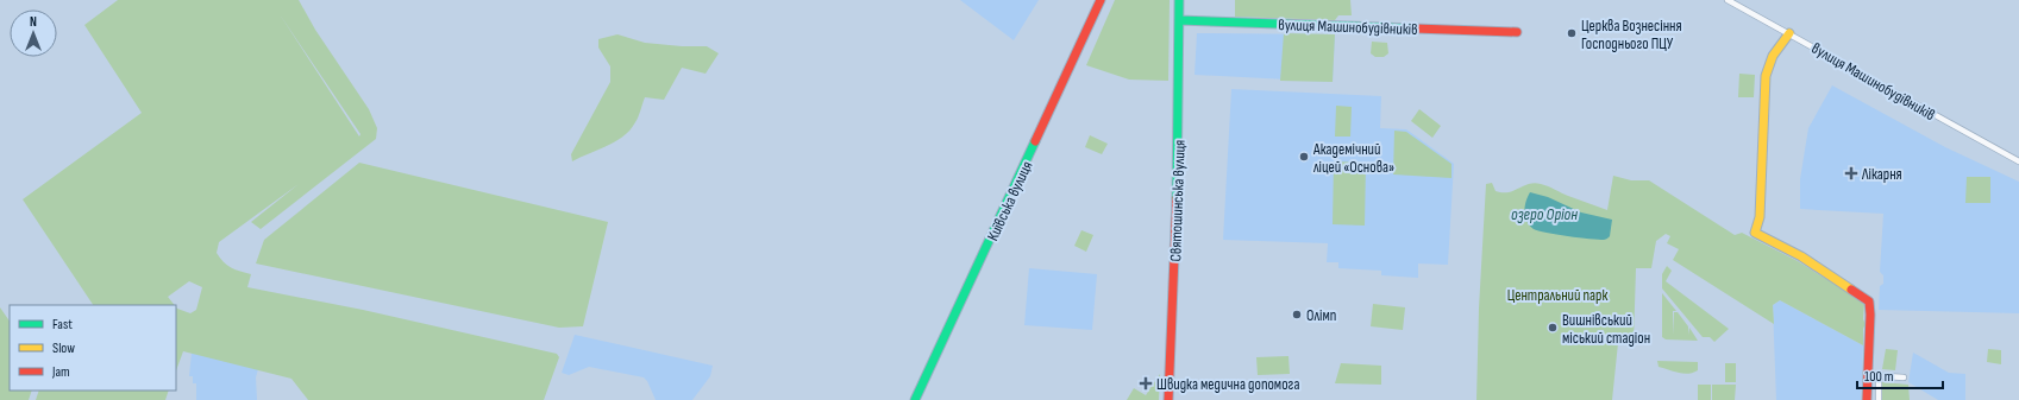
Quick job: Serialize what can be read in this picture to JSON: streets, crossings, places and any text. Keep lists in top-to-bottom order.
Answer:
{
  "streets": {
    "street": ["вулиця Машинобудівників", "Київська вулиця", "Святошинська вулиця"]
  },
  "crossings": [
    ["вулиця Машинобудівників", "Святошинська вулиця"]
  ],
  "water": ["озеро Оріон"],
  "parks": ["Центральний парк"],
  "places": {
    "other": [
      "Церква Вознесіння Господнього ПЦУ",
      "Академічний ліцей «Основа»",
      "Олімп",
      "Вишнівський міський стадіон"
    ],
    "health": ["Лікарня", "Швидка медична допомога"]
  },
  "legend": ["Fast", "Slow", "Jam"],
  "scale_bar": "100 m",
  "north": "top"
}
